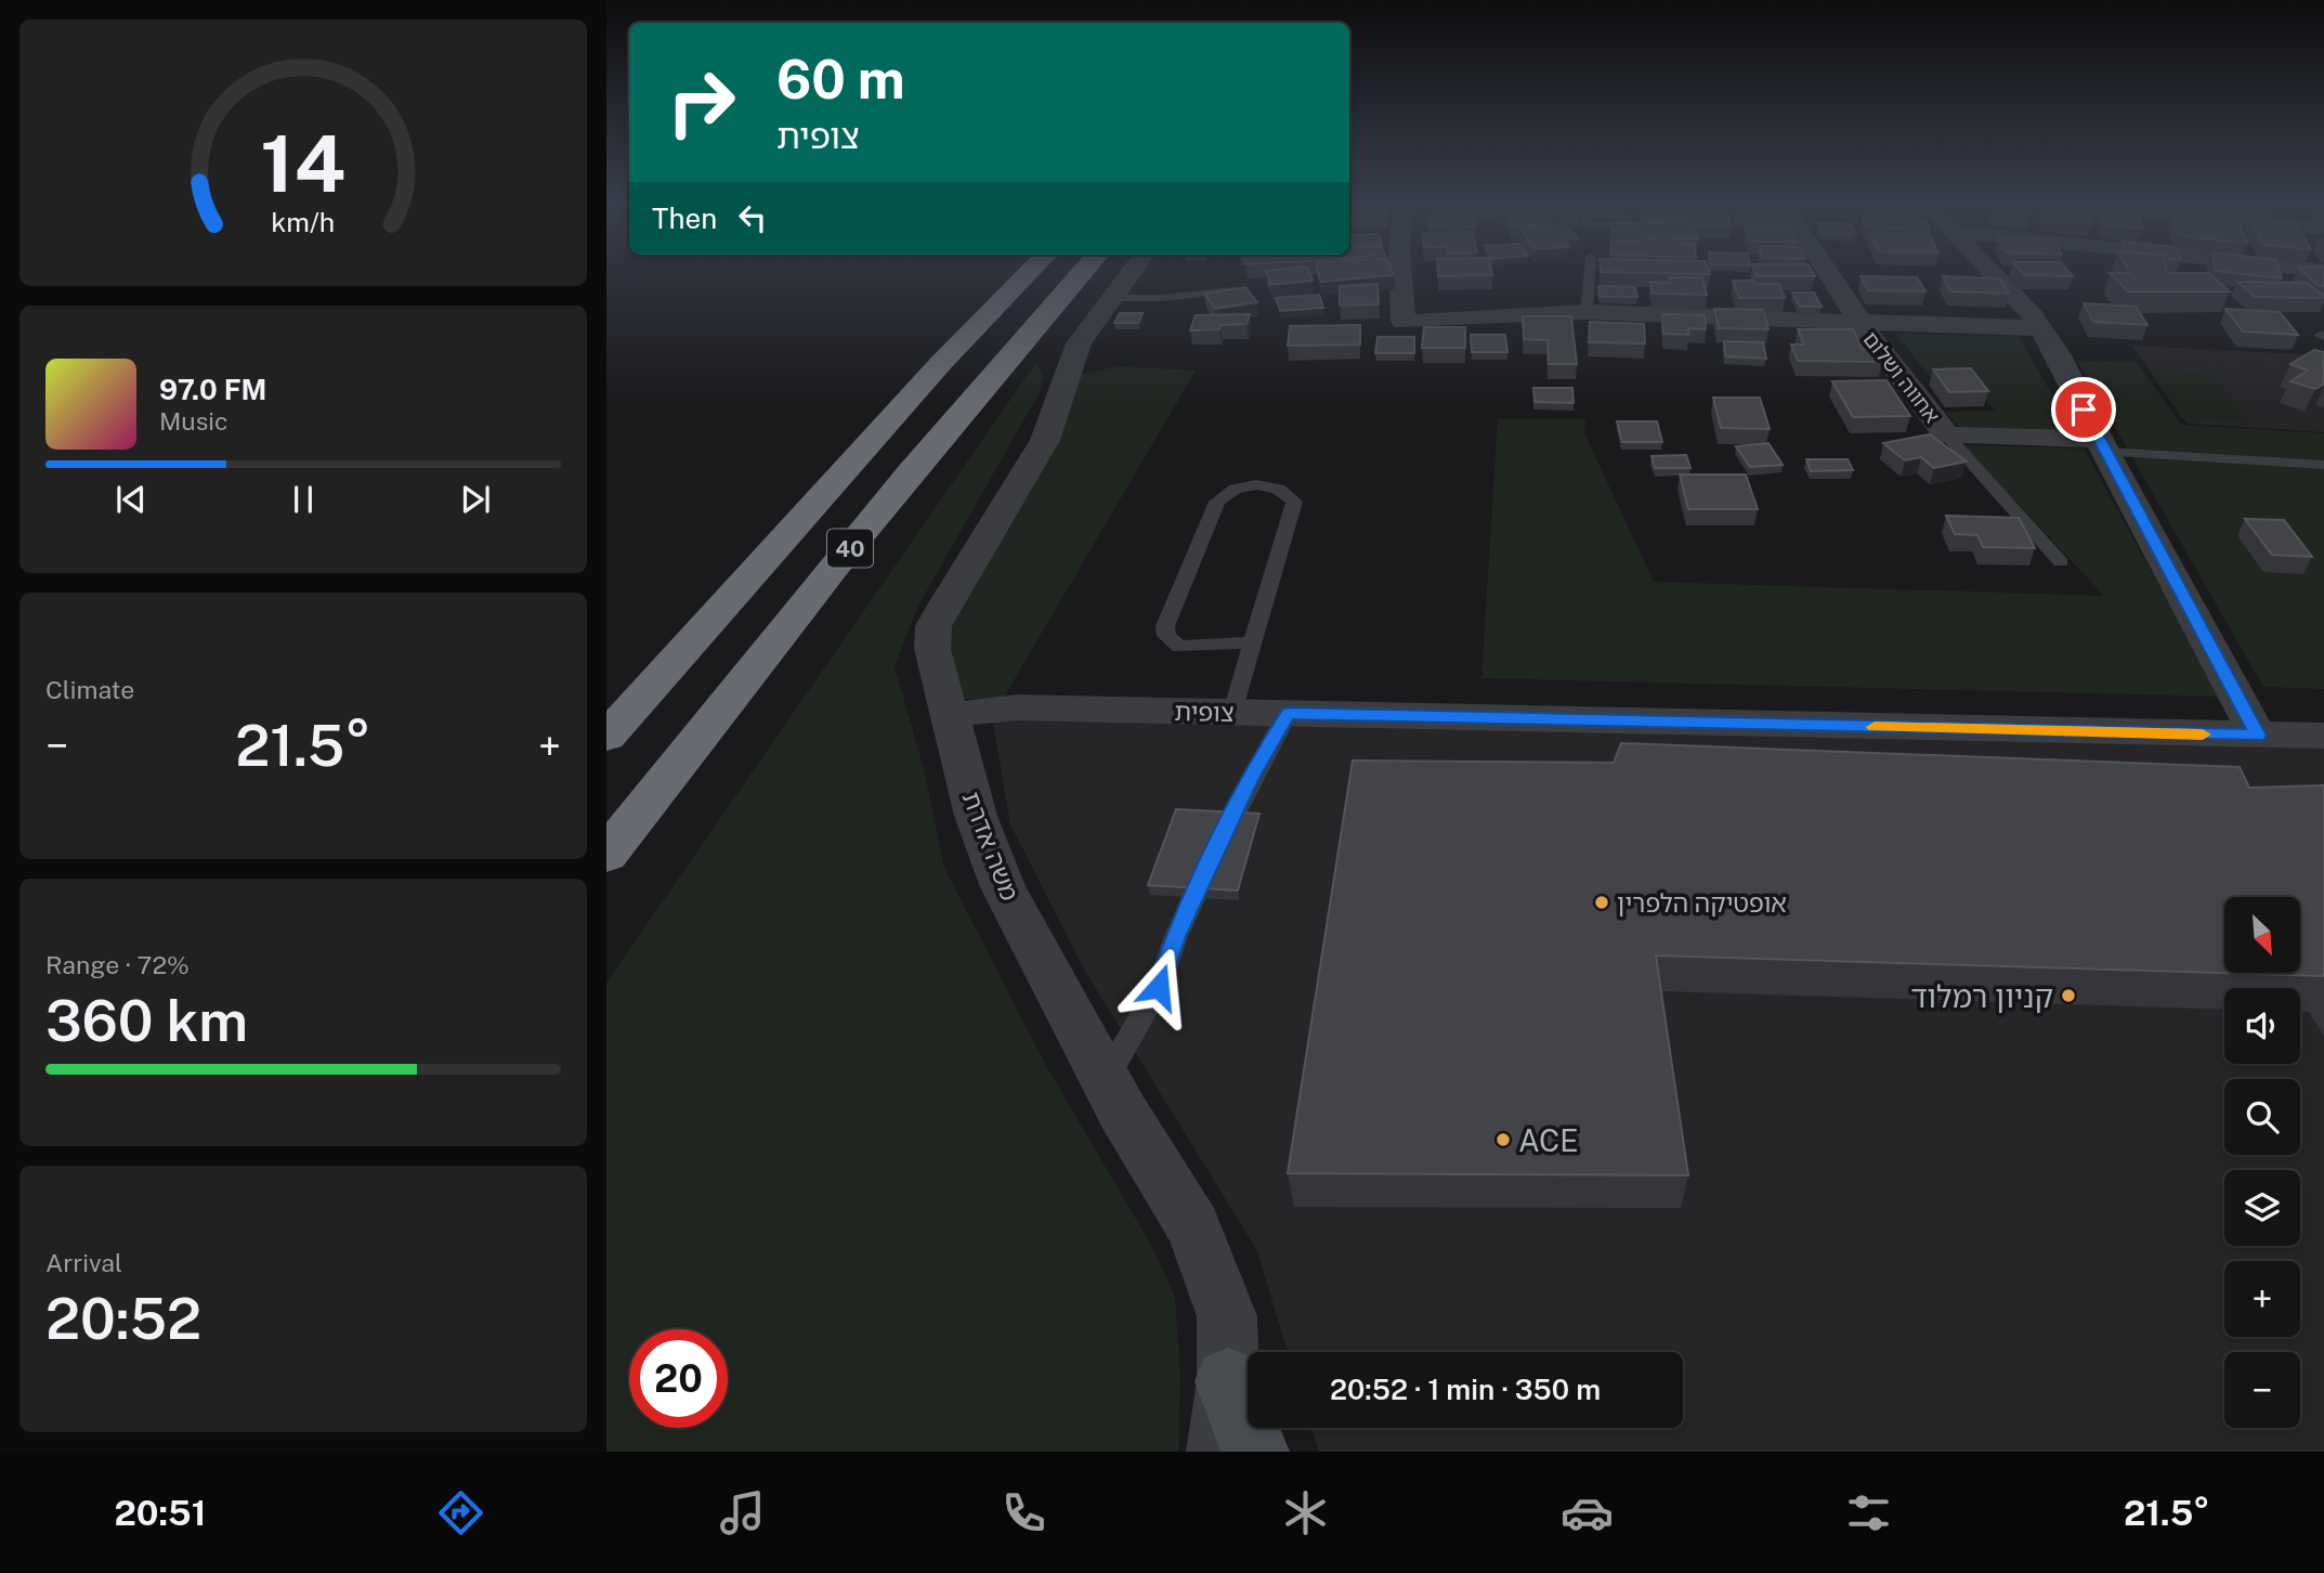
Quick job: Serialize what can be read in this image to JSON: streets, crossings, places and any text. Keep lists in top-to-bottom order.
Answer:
{
  "streets": {
    "highway": ["40"],
    "street": ["אחווה ושלום", "צופית", "משה אדרת"]
  },
  "crossings": [
    ["צופית", "משה אדרת"]
  ],
  "places": ["אופטיקה הלפרין", "קניון רמלוד", "ACE"],
  "north": "bottom right",
  "page": {
    "turn": ["60 m", "צופית"],
    "then": "Then",
    "song": ["97.0 FM", "Music"],
    "tile": [
      "Climate",
      ["Range · 72%", "360 km"],
      ["Arrival", "20:52"]
    ],
    "heat": ["−", "21.5°", "+"],
    "map_buttons": ["+", "−"],
    "limit": "20",
    "trip": "20:52 · 1 min · 350 m",
    "tabs": ["20:51", "21.5°"],
    "gauge": ["14", "km/h"]
  }
}
